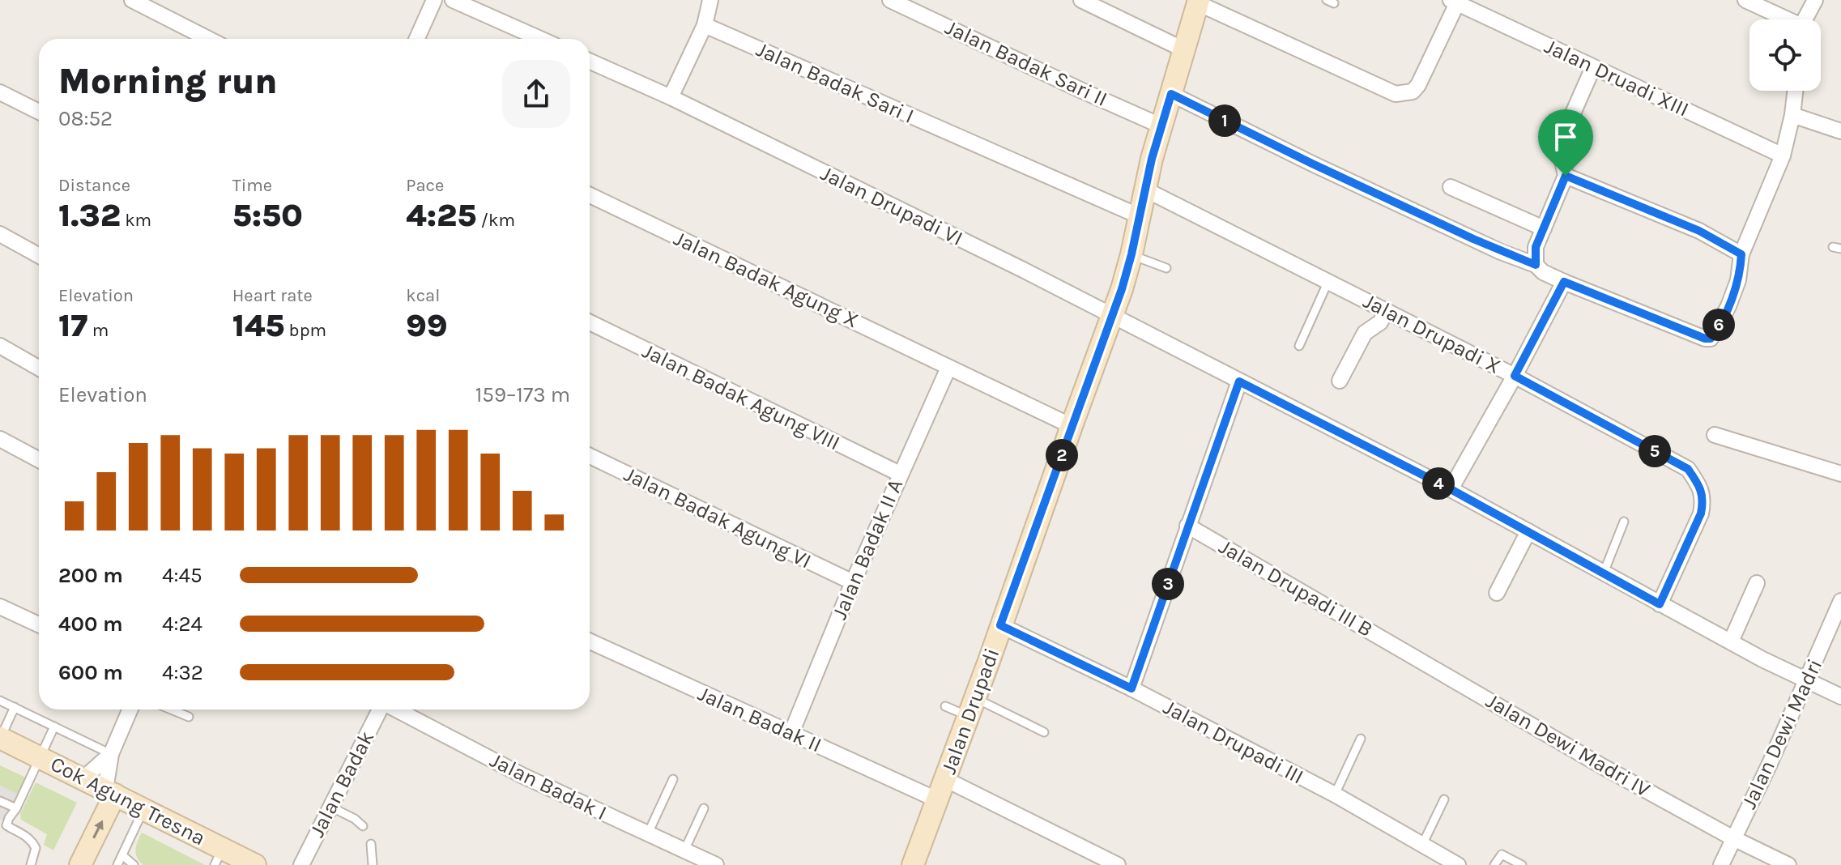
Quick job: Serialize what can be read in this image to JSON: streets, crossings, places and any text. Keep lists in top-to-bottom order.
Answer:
{
  "streets": {
    "street": [
      "Jalan Badak Sari II",
      "Jalan Druadi XIII",
      "Jalan Badak Sari I",
      "Jalan Drupadi VI",
      "Jalan Badak Agung X",
      "Jalan Drupadi X",
      "Jalan Badak Agung VIII",
      "Jalan Badak Agung VI",
      "Jalan Badak II A",
      "Jalan Drupadi III B",
      "Jalan Drupadi",
      "Jalan Badak II",
      "Jalan Dewi Madri",
      "Jalan Drupadi III",
      "Jalan Dewi Madri IV",
      "Jalan Badak",
      "Jalan Badak I",
      "Cok Agung Tresna"
    ]
  },
  "crossings": [
    ["Jalan Badak Sari II", "Jalan Drupadi"],
    ["Jalan Badak Sari I", "Jalan Drupadi"],
    ["Jalan Drupadi VI", "Jalan Drupadi X"],
    ["Jalan Drupadi VI", "Jalan Drupadi"],
    ["Jalan Drupadi VI", "Jalan Dewi Madri"],
    ["Jalan Badak Agung X", "Jalan Badak II A"],
    ["Jalan Badak Agung X", "Jalan Drupadi"],
    ["Jalan Drupadi X", "Jalan Drupadi"],
    ["Jalan Badak Agung VIII", "Jalan Badak II A"],
    ["Jalan Badak Agung VI", "Jalan Badak II A"],
    ["Jalan Badak II A", "Jalan Badak II"],
    ["Jalan Drupadi III B", "Jalan Dewi Madri IV"],
    ["Jalan Drupadi", "Jalan Badak II"],
    ["Jalan Drupadi", "Jalan Drupadi III"],
    ["Jalan Dewi Madri", "Jalan Dewi Madri IV"]
  ],
  "page": {
    "heading": ["Morning run", "08:52"],
    "pins": [
      "1",
      "6",
      "5",
      "2",
      "4",
      "3"
    ],
    "stats": [
      ["Distance", "1.32 km"],
      ["Time", "5:50"],
      ["Pace", "4:25 /km"],
      ["Elevation", "17 m"],
      ["Heart rate", "145 bpm"],
      ["kcal", "99"]
    ],
    "chart": ["Elevation", "159–173 m"],
    "list": [
      {
        "name": "200 m",
        "note": "4:45"
      },
      {
        "name": "400 m",
        "note": "4:24"
      },
      {
        "name": "600 m",
        "note": "4:32"
      }
    ]
  }
}
